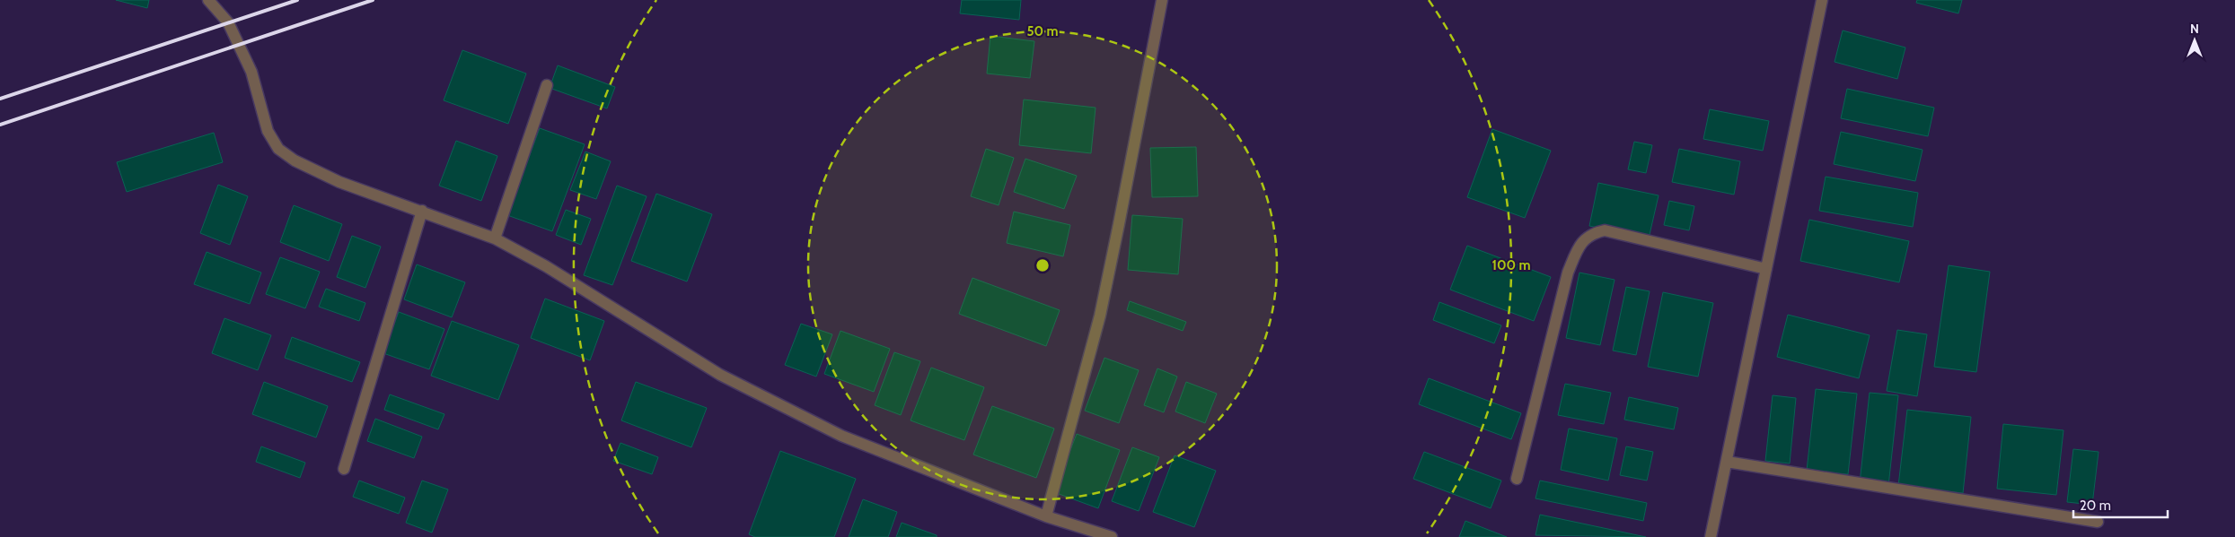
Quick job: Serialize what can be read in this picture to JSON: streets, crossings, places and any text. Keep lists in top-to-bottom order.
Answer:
{
  "scale_bar": "20 m",
  "north": "top",
  "rings": ["50 m", "100 m"]
}
